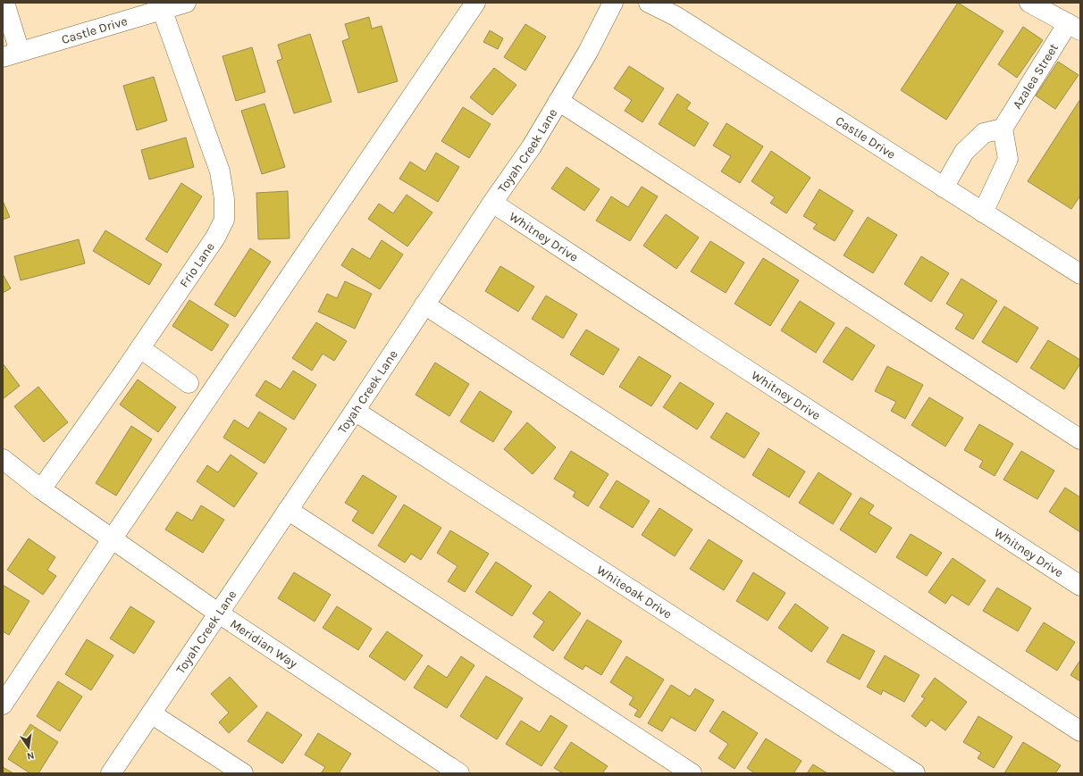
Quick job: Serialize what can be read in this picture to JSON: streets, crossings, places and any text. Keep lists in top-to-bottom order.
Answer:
{
  "streets": {
    "street": [
      "Castle Drive",
      "Azalea Street",
      "Toyah Creek Lane",
      "Whitney Drive",
      "Frio Lane",
      "Whiteoak Drive",
      "Meridian Way"
    ]
  },
  "crossings": [
    ["Castle Drive", "Frio Lane"],
    ["Toyah Creek Lane", "Whitney Drive"],
    ["Toyah Creek Lane", "Whiteoak Drive"],
    ["Toyah Creek Lane", "Meridian Way"],
    ["Frio Lane", "Meridian Way"]
  ],
  "north": "bottom"
}
